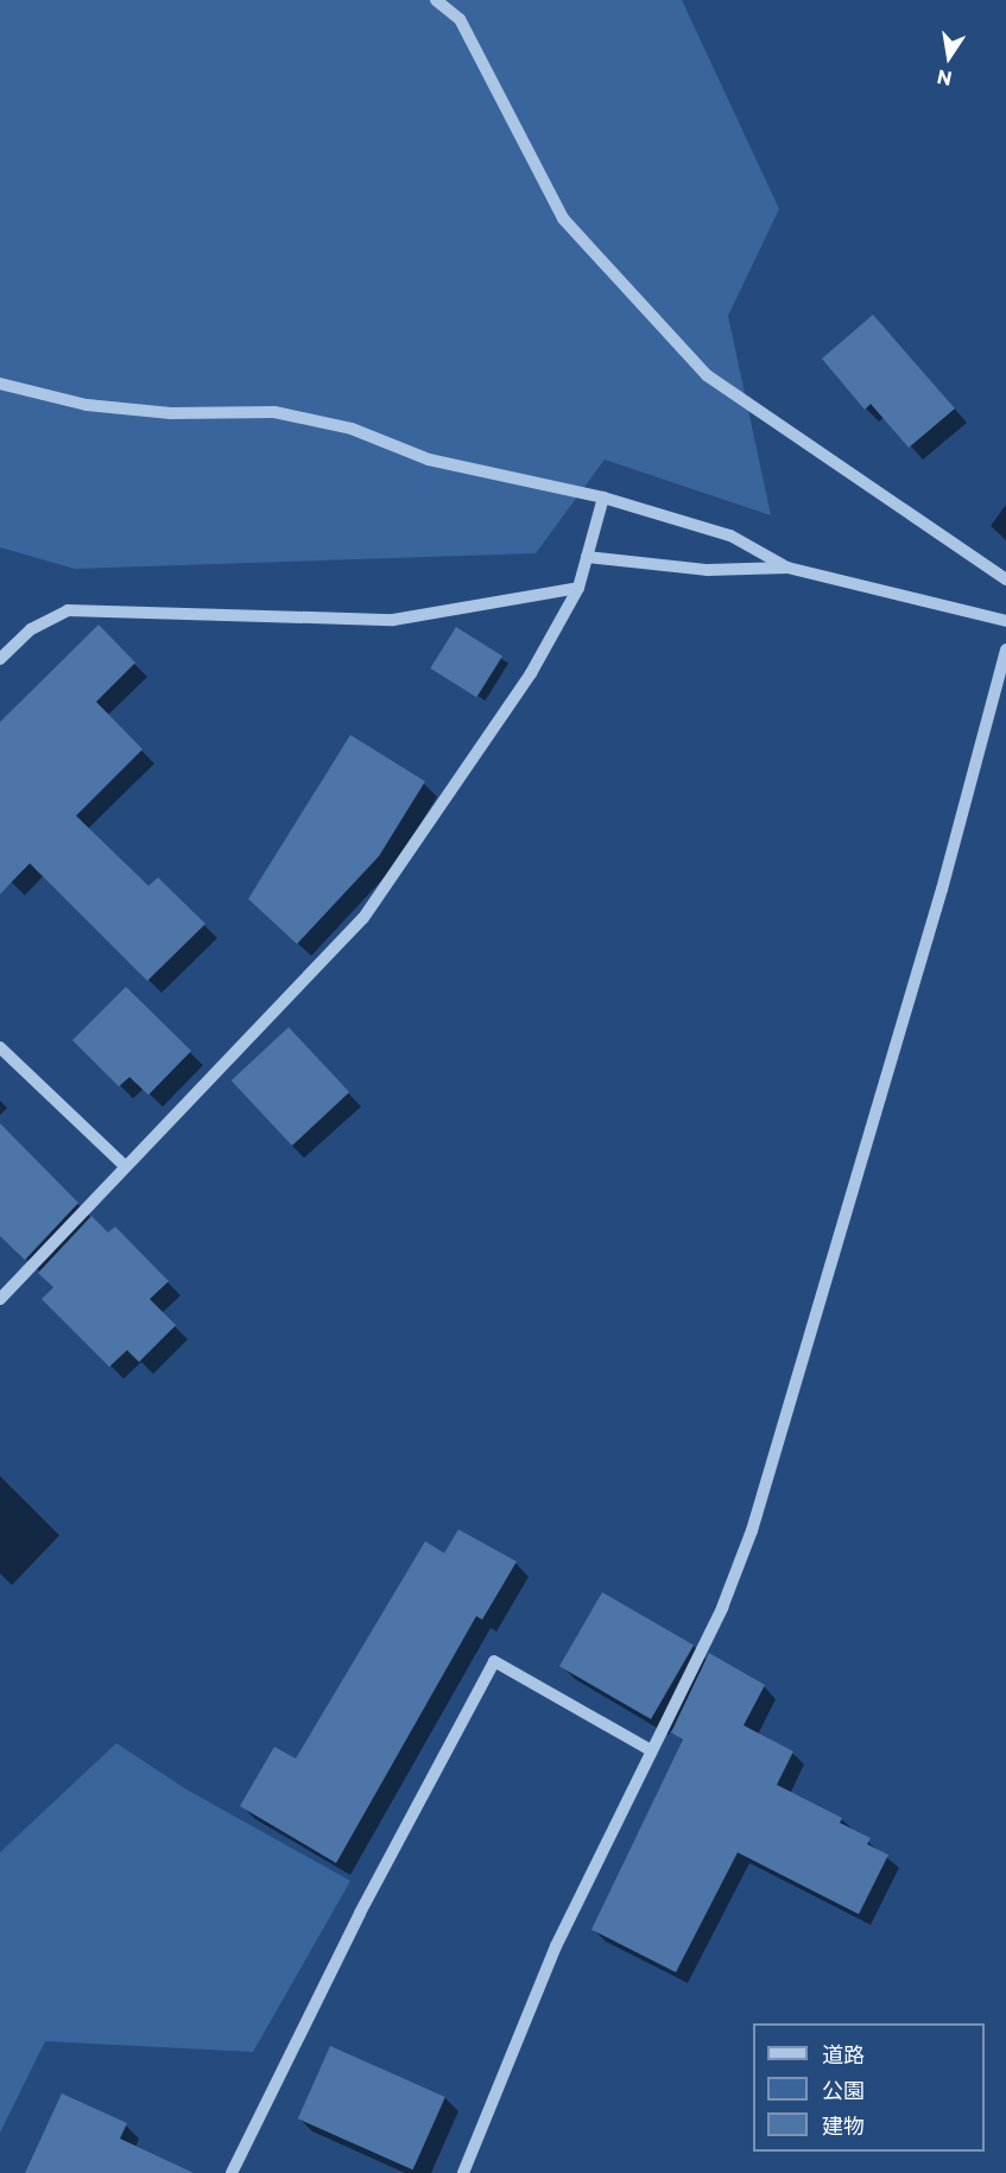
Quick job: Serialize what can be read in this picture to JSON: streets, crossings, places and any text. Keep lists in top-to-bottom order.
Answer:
{
  "legend": ["道路", "公園", "建物"],
  "north": "bottom"
}
